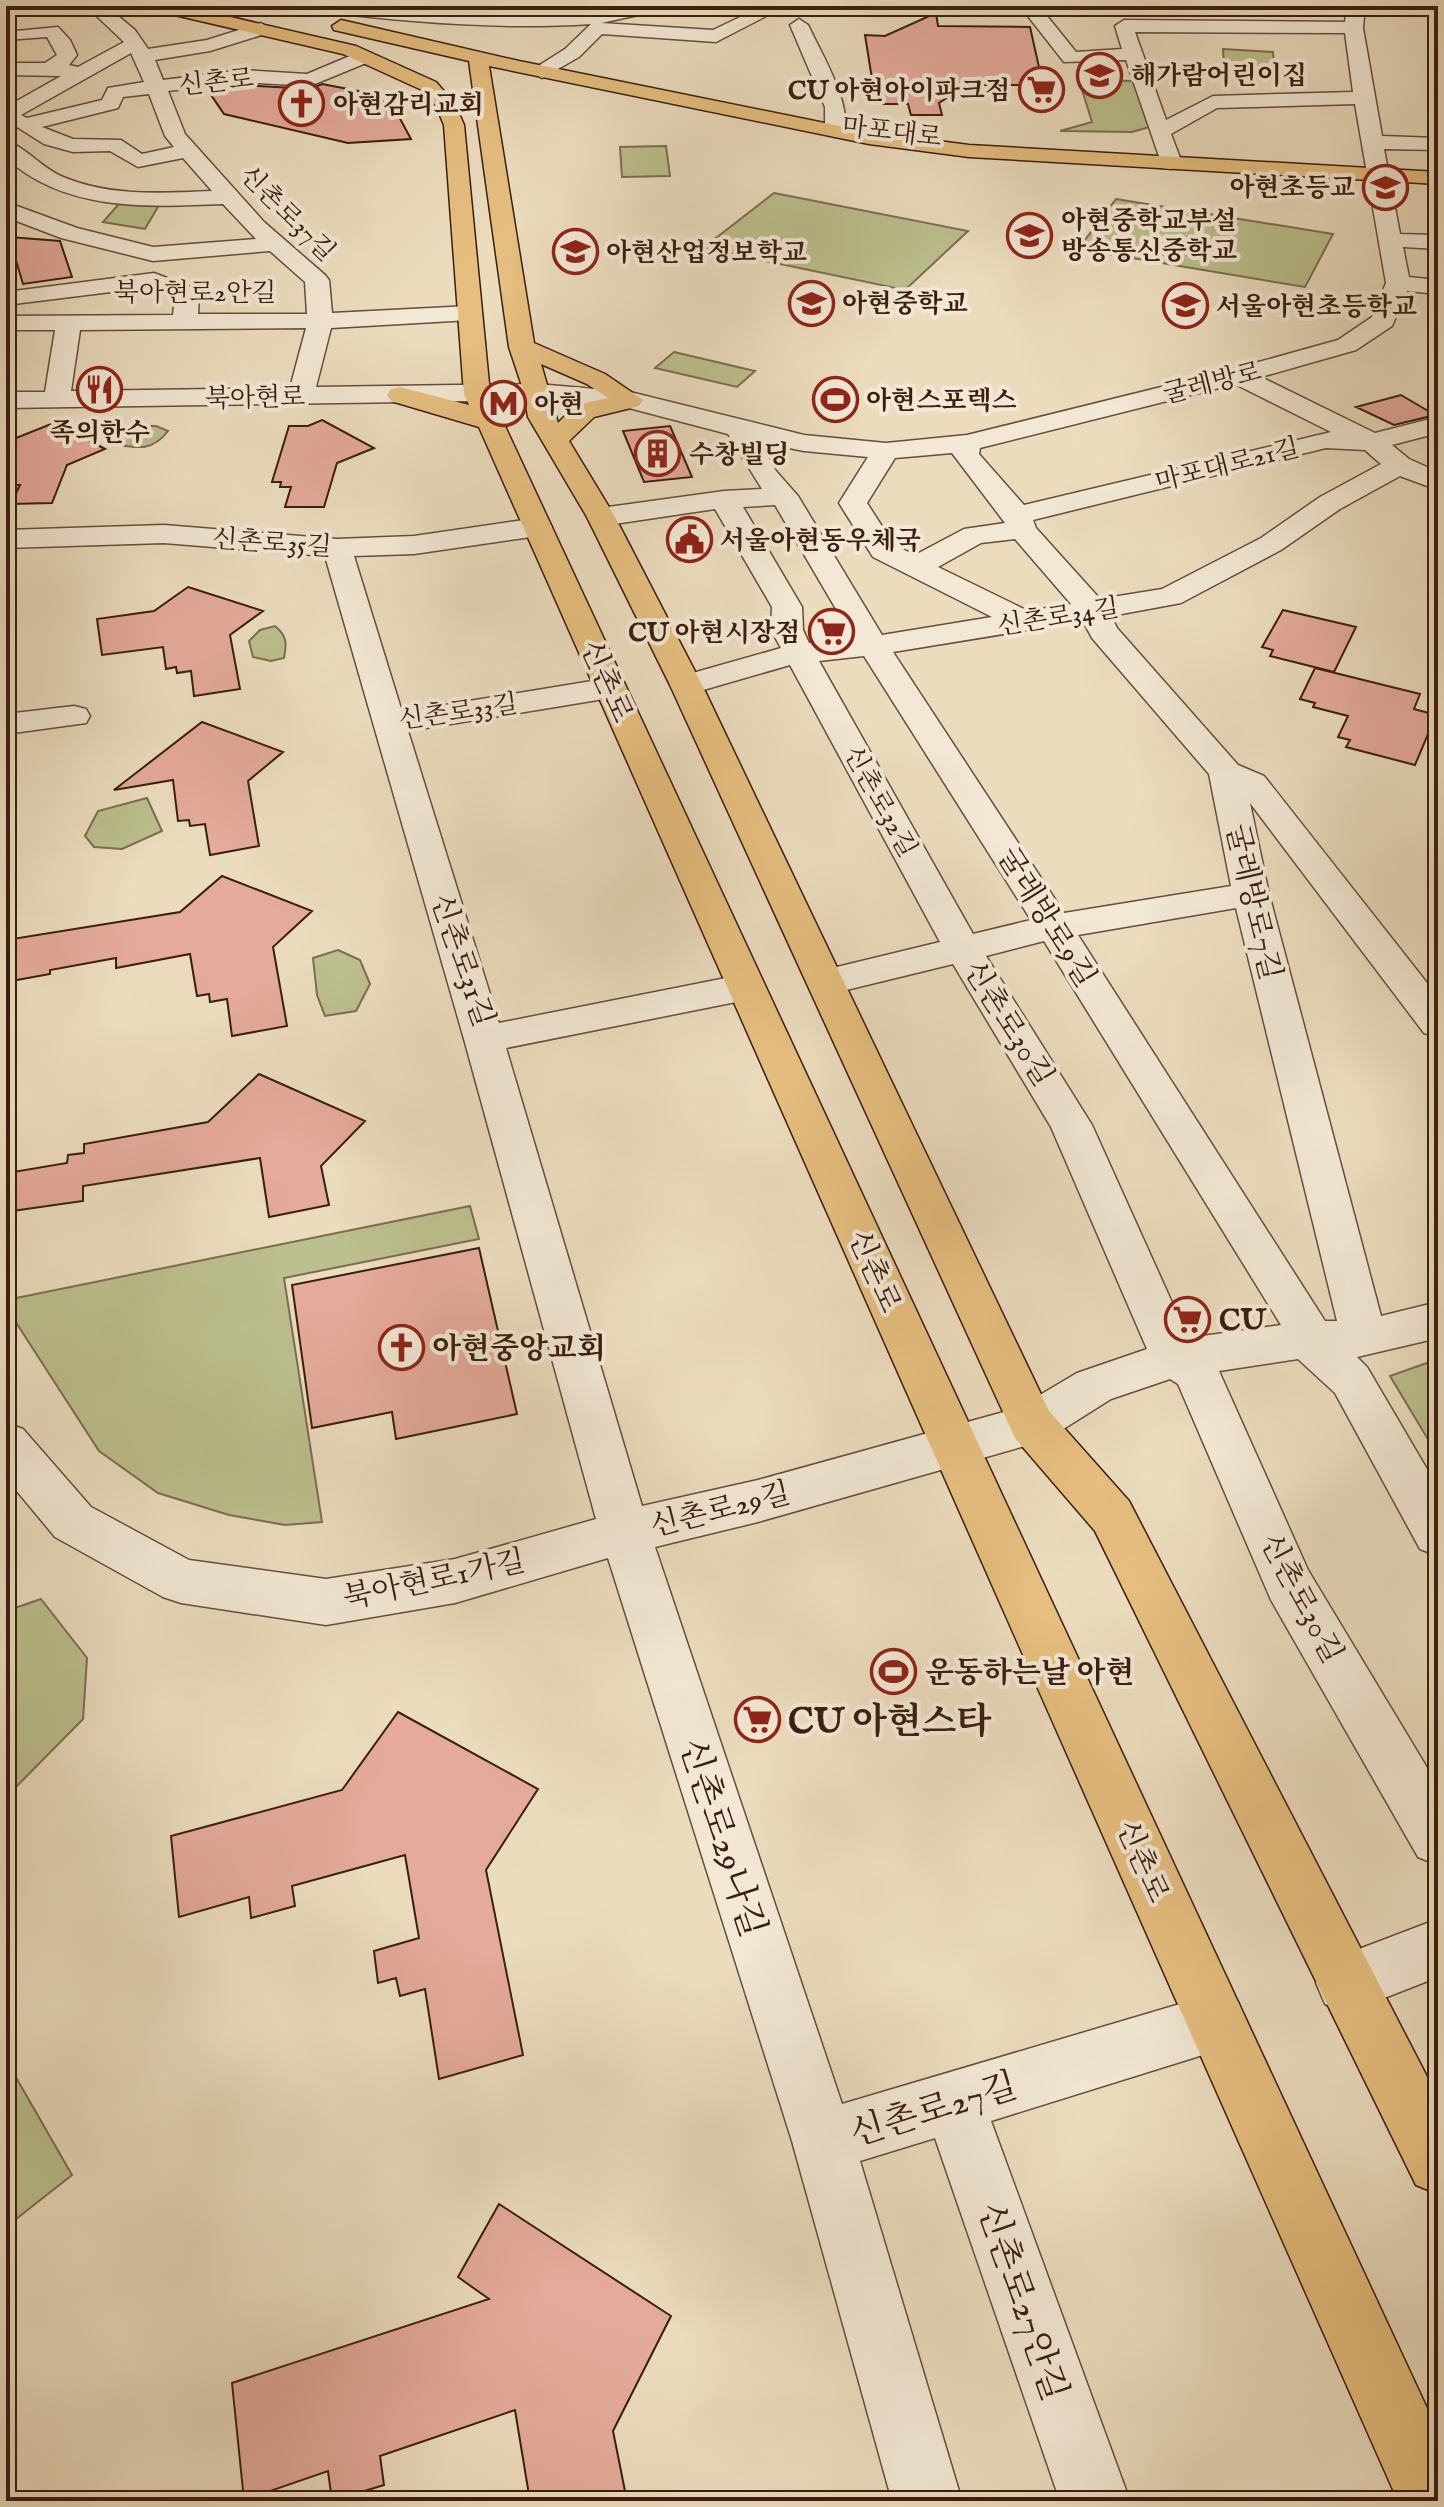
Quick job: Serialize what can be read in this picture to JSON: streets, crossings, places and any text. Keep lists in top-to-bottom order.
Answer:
{
  "streets": {
    "main road": ["신촌로", "마포대로"],
    "street": [
      "신촌로37길",
      "북아현로2안길",
      "굴레방로",
      "북아현로",
      "마포대로21길",
      "신촌로35길",
      "신촌로34길",
      "신촌로33길",
      "신촌로32길",
      "굴레방로7길",
      "굴레방로9길",
      "신촌로31길",
      "신촌로30길",
      "신촌로29길",
      "북아현로1가길",
      "신촌로29나길",
      "신촌로27길",
      "신촌로27안길"
    ]
  },
  "crossings": [
    ["신촌로", "마포대로"],
    ["신촌로", "신촌로37길"],
    ["신촌로", "굴레방로"],
    ["신촌로", "신촌로35길"],
    ["신촌로", "신촌로34길"],
    ["신촌로", "신촌로33길"],
    ["신촌로", "신촌로31길"],
    ["신촌로", "신촌로30길"],
    ["신촌로", "신촌로29길"],
    ["신촌로", "신촌로27길"],
    ["신촌로37길", "북아현로2안길"],
    ["신촌로37길", "북아현로"],
    ["굴레방로", "굴레방로7길"],
    ["굴레방로", "굴레방로9길"],
    ["마포대로21길", "굴레방로7길"],
    ["신촌로35길", "신촌로33길"],
    ["신촌로34길", "신촌로32길"],
    ["신촌로34길", "굴레방로7길"],
    ["신촌로34길", "굴레방로9길"],
    ["신촌로33길", "신촌로31길"],
    ["신촌로32길", "신촌로30길"],
    ["굴레방로7길", "신촌로30길"],
    ["굴레방로9길", "신촌로30길"],
    ["신촌로31길", "신촌로29길"],
    ["신촌로29길", "북아현로1가길"],
    ["신촌로29길", "신촌로29나길"],
    ["북아현로1가길", "신촌로29나길"],
    ["신촌로29나길", "신촌로27길"],
    ["신촌로27길", "신촌로27안길"]
  ],
  "places": {
    "school or university": [
      "해가람어린이집",
      "아현초등교",
      "아현중학교부설 방송통신중학교",
      "아현산업정보학교",
      "아현중학교",
      "서울아현초등학교"
    ],
    "supermarket": [
      "CU 아현아이파크점",
      "CU 아현시장점",
      "CU",
      "CU 아현스타"
    ],
    "church": ["아현감리교회", "아현중앙교회"],
    "restaurant": ["족의한수"],
    "sports": ["아현스포렉스", "운동하는날 아현"],
    "metro station": ["아현"],
    "building": ["수창빌딩"],
    "public building": ["서울아현동우체국"]
  }
}
